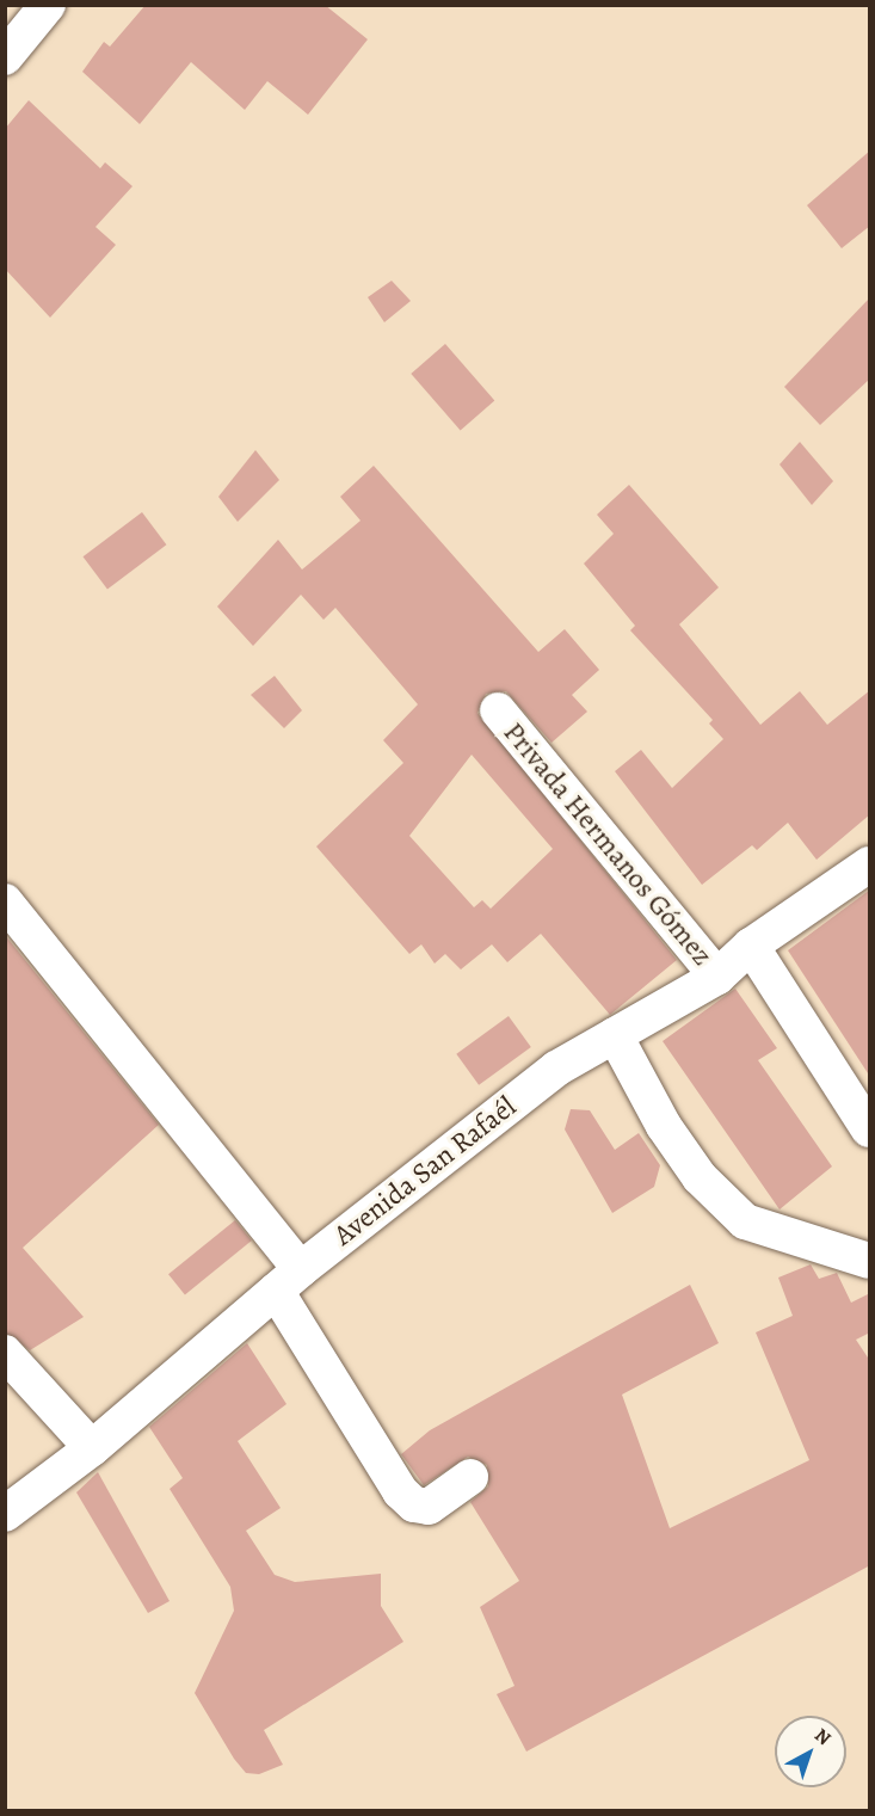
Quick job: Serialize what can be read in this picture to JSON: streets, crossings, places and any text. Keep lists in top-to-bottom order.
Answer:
{
  "streets": {
    "street": ["Privada Hermanos Gómez", "Avenida San Rafaél"]
  },
  "crossings": [
    ["Privada Hermanos Gómez", "Avenida San Rafaél"]
  ],
  "north": "top right"
}
